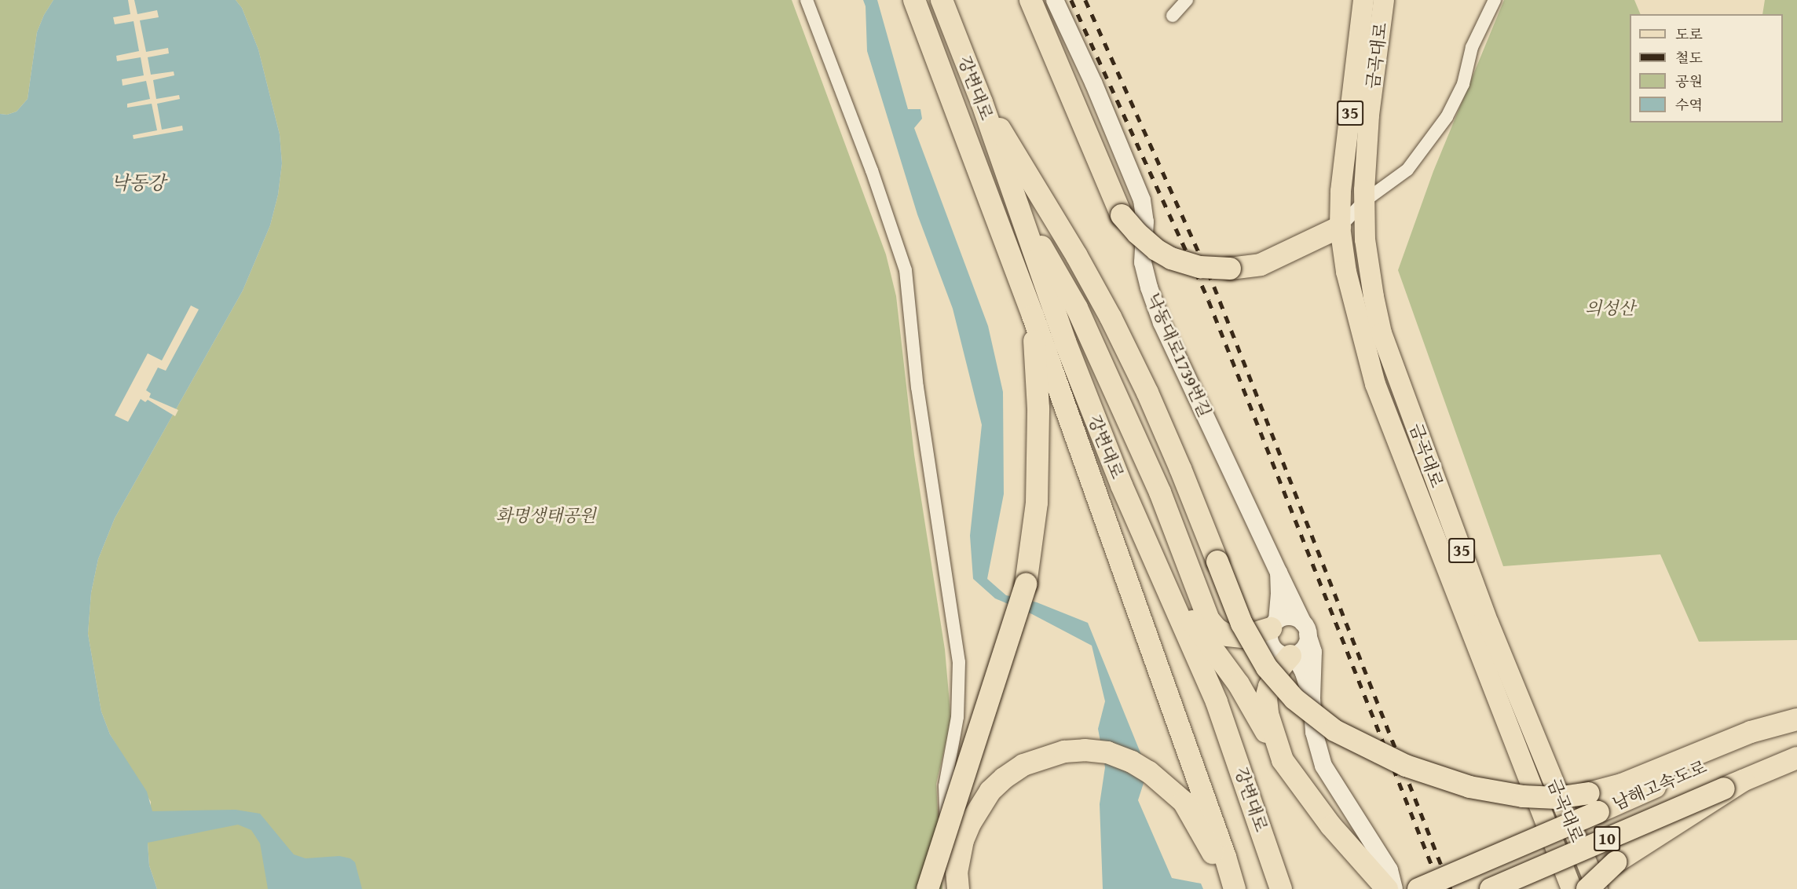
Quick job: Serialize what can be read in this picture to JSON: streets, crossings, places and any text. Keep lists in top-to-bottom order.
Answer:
{
  "streets": {
    "highway": ["강변대로", "남해고속도로", "10"],
    "main road": ["금곡대로", "35"],
    "street": ["낙동대로1739번길"]
  },
  "water": ["낙동강"],
  "parks": ["의성산", "화명생태공원"],
  "legend": [
    "도로",
    "철도",
    "공원",
    "수역"
  ]
}
